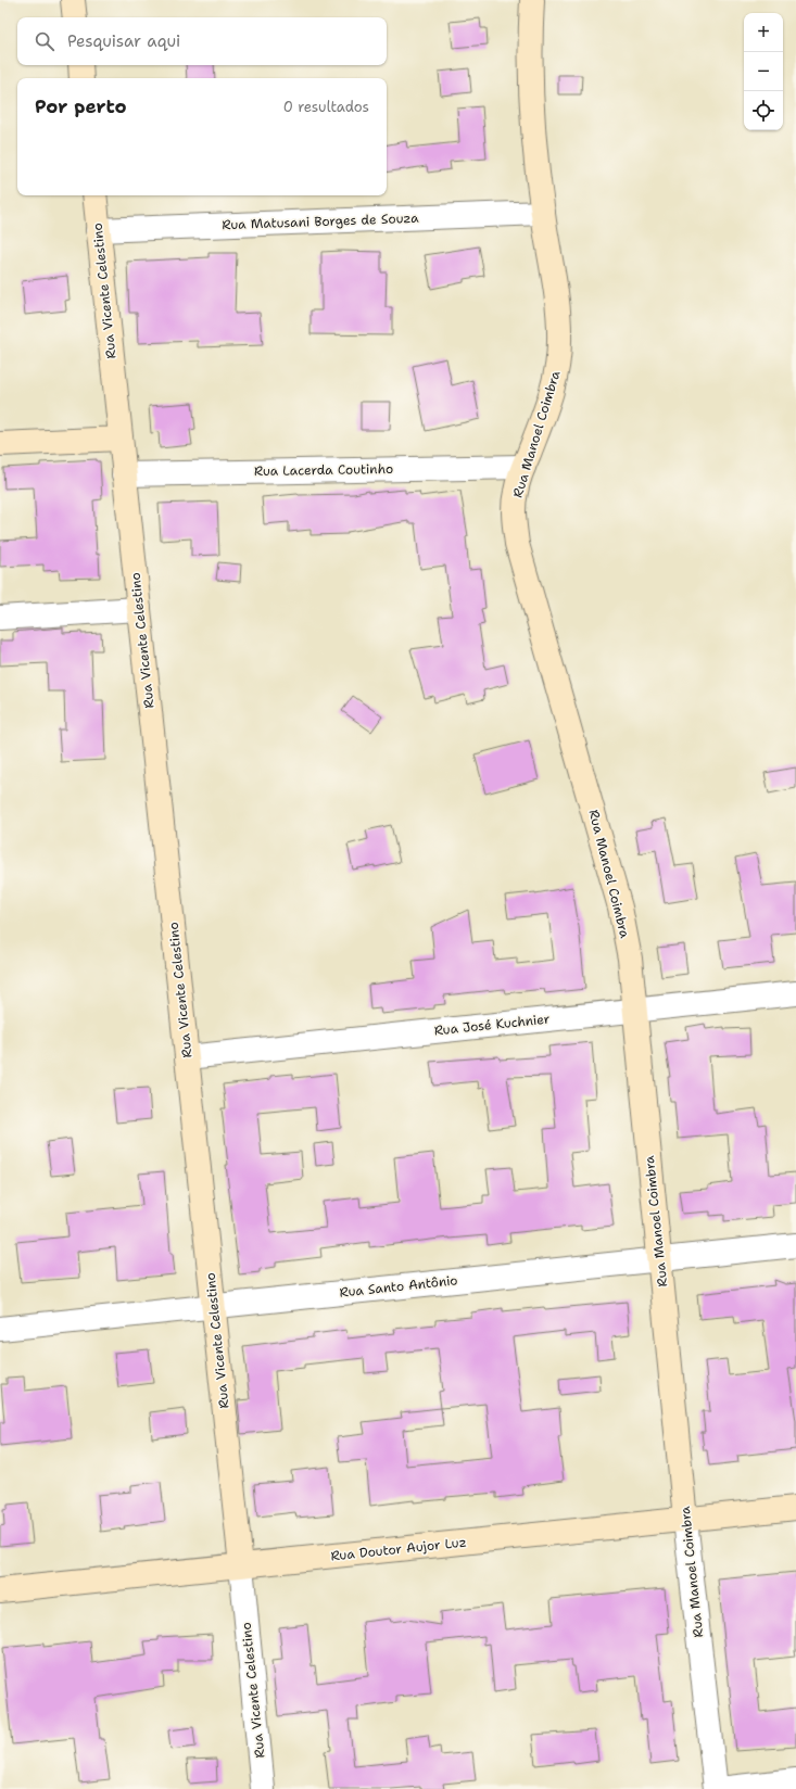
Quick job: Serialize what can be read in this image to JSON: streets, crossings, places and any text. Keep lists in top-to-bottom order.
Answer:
{
  "streets": {
    "street": [
      "Rua Matusani Borges de Souza",
      "Rua Vicente Celestino",
      "Rua Manoel Coimbra",
      "Rua Lacerda Coutinho",
      "Rua José Kuchnier",
      "Rua Santo Antônio",
      "Rua Doutor Aujor Luz"
    ]
  },
  "crossings": [
    ["Rua Matusani Borges de Souza", "Rua Vicente Celestino"],
    ["Rua Matusani Borges de Souza", "Rua Manoel Coimbra"],
    ["Rua Vicente Celestino", "Rua Lacerda Coutinho"],
    ["Rua Vicente Celestino", "Rua José Kuchnier"],
    ["Rua Vicente Celestino", "Rua Santo Antônio"],
    ["Rua Vicente Celestino", "Rua Doutor Aujor Luz"],
    ["Rua Manoel Coimbra", "Rua Lacerda Coutinho"],
    ["Rua Manoel Coimbra", "Rua José Kuchnier"],
    ["Rua Manoel Coimbra", "Rua Santo Antônio"],
    ["Rua Manoel Coimbra", "Rua Doutor Aujor Luz"]
  ],
  "page": {
    "map_buttons": ["+", "−"],
    "search": "Pesquisar aqui",
    "heading": ["Por perto", "0 resultados"]
  }
}
